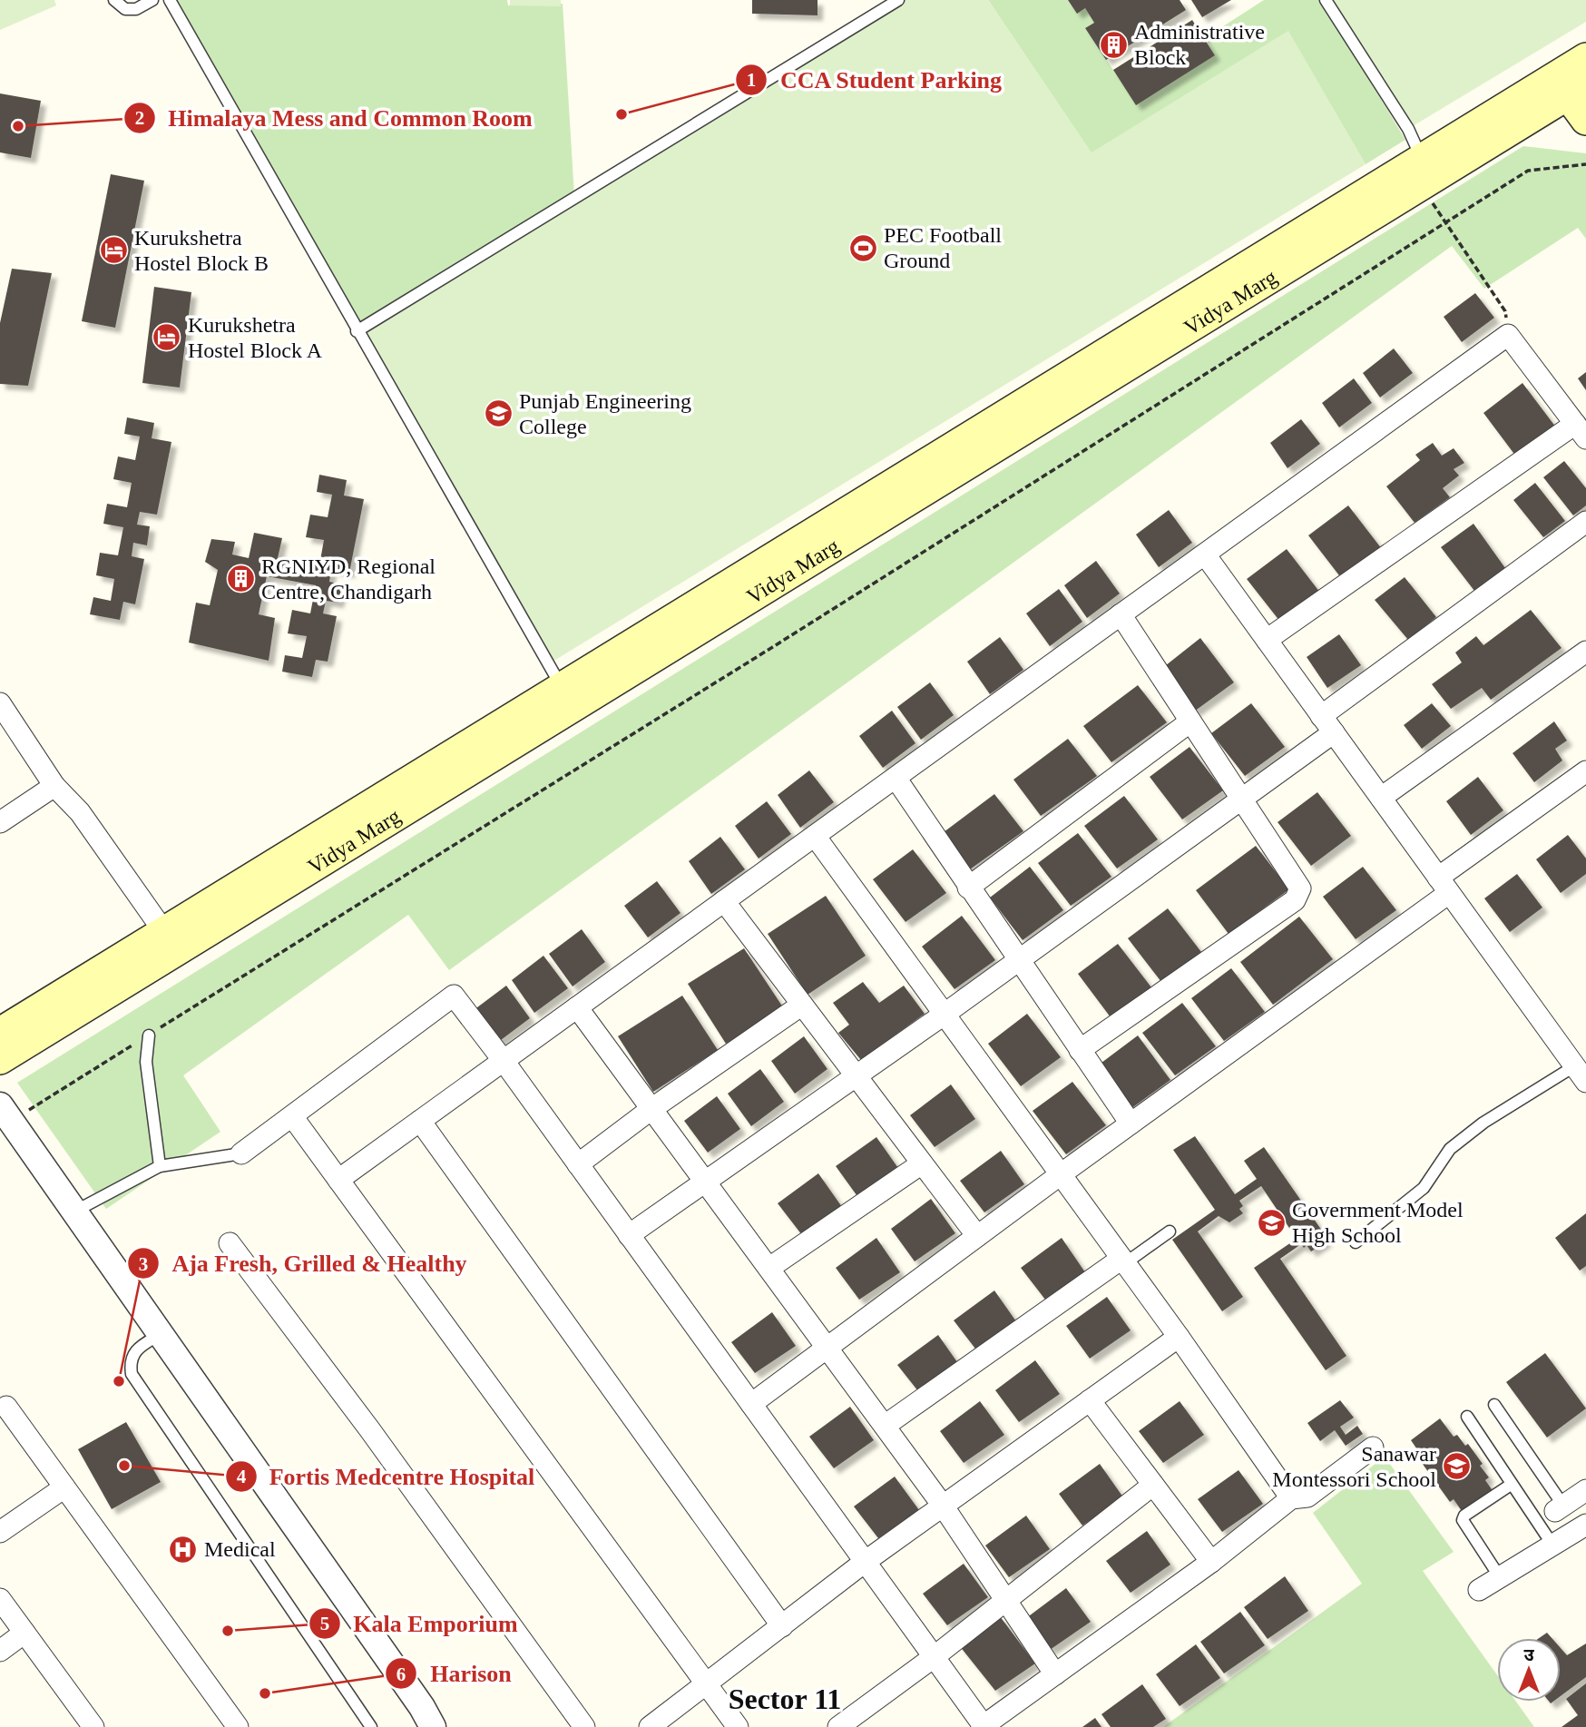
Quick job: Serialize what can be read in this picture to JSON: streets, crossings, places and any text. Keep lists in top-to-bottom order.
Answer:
{
  "streets": {
    "main road": ["Vidya Marg"]
  },
  "districts": ["Sector 11"],
  "places": {
    "building": ["Administrative Block", "RGNIYD, Regional Centre, Chandigarh"],
    "other": [
      "CCA Student Parking",
      "Himalaya Mess and Common Room",
      "Aja Fresh, Grilled & Healthy",
      "Fortis Medcentre Hospital",
      "Kala Emporium",
      "Harison"
    ],
    "sports": ["PEC Football Ground"],
    "hotel": ["Kurukshetra Hostel Block B", "Kurukshetra Hostel Block A"],
    "school or university": ["Punjab Engineering College", "Government Model High School", "Sanawar Montessori School"],
    "hospital": ["Medical"]
  },
  "north": "top"
}
